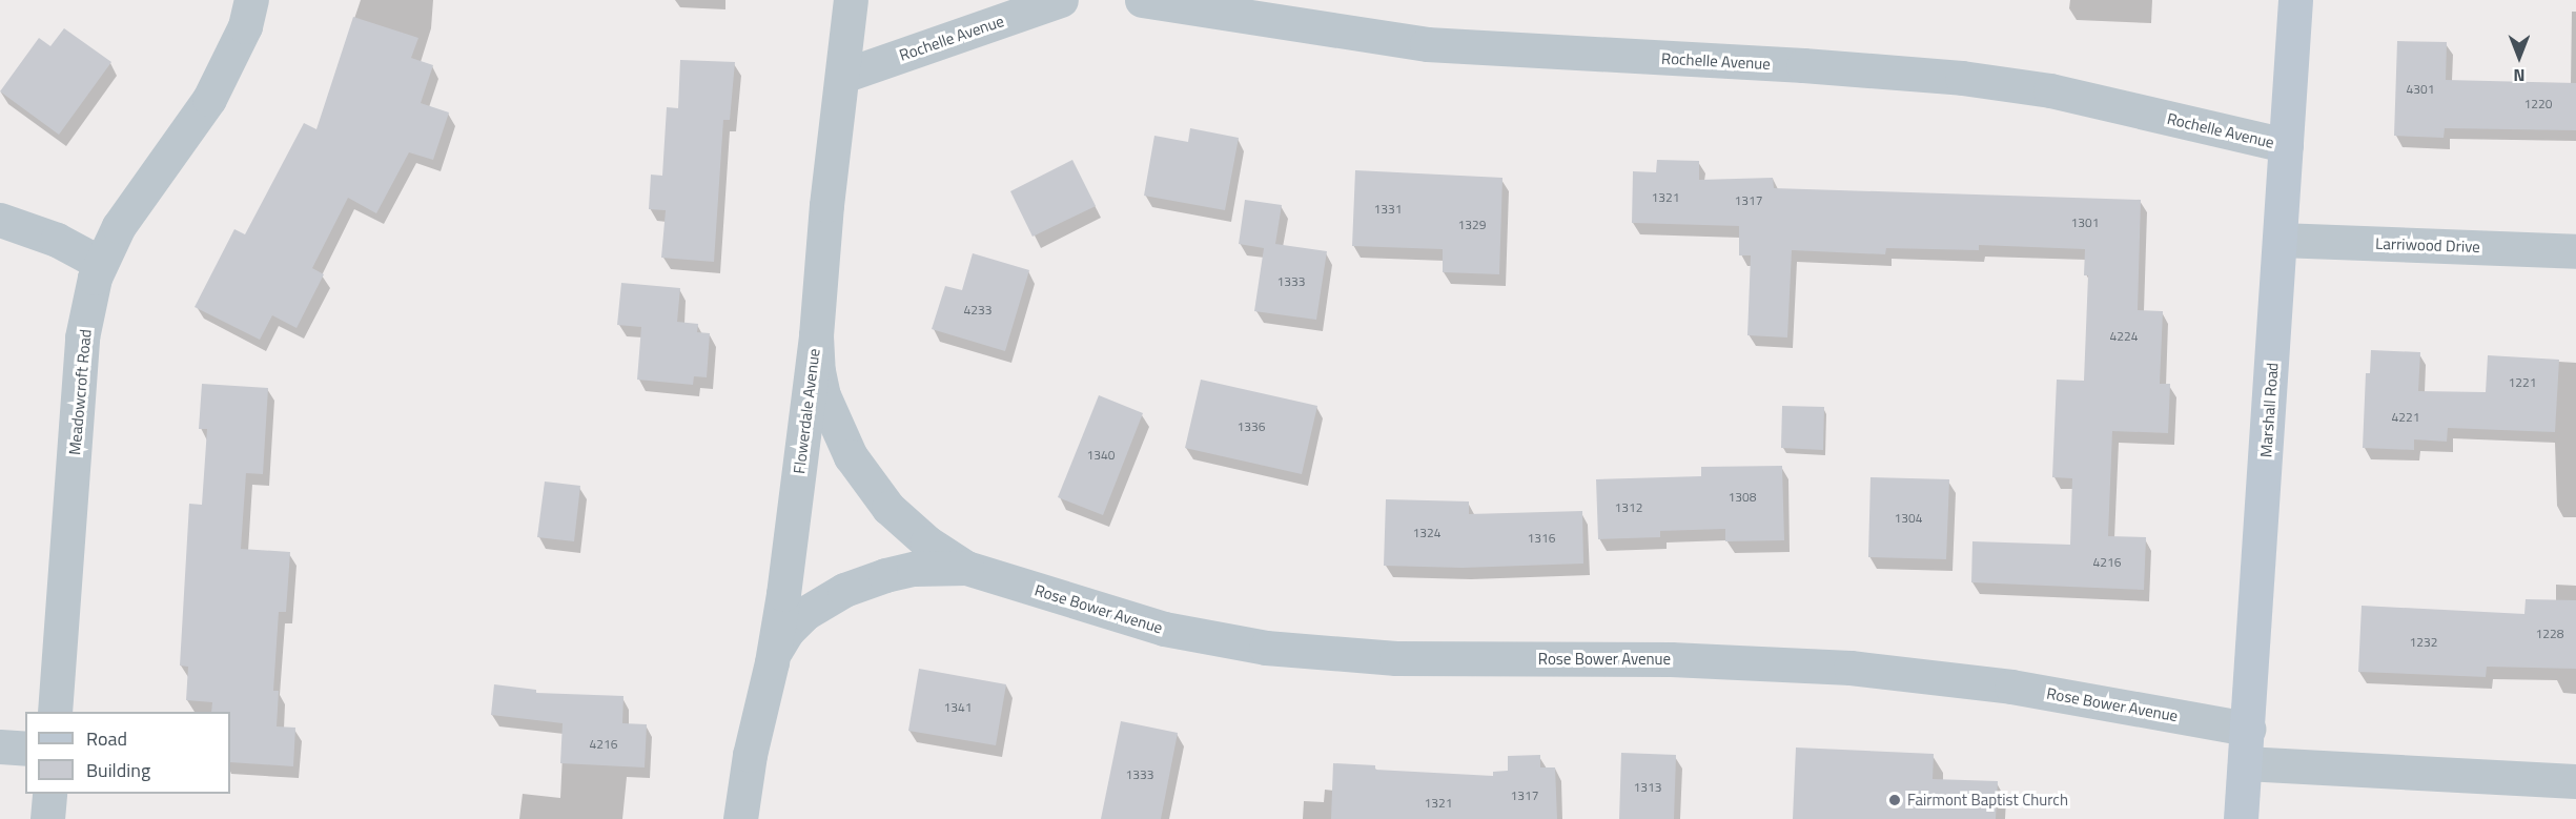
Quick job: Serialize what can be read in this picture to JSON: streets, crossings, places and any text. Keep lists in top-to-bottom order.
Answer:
{
  "streets": {
    "street": [
      "Rochelle Avenue",
      "Larriwood Drive",
      "Meadowcroft Road",
      "Marshall Road",
      "Flowerdale Avenue",
      "Rose Bower Avenue"
    ]
  },
  "crossings": [
    ["Rochelle Avenue", "Marshall Road"],
    ["Rochelle Avenue", "Flowerdale Avenue"],
    ["Larriwood Drive", "Marshall Road"],
    ["Marshall Road", "Rose Bower Avenue"],
    ["Flowerdale Avenue", "Rose Bower Avenue"]
  ],
  "places": ["Fairmont Baptist Church"],
  "house_numbers": [
    "4301",
    "1220",
    "1321",
    "1317",
    "1331",
    "1301",
    "1329",
    "1333",
    "4233",
    "4224",
    "1221",
    "4221",
    "1336",
    "1340",
    "1308",
    "1312",
    "1304",
    "1324",
    "1316",
    "4216",
    "1228",
    "1232",
    "1341",
    "4216",
    "1333",
    "1313",
    "1317",
    "1321"
  ],
  "legend": ["Road", "Building"],
  "north": "bottom"
}
